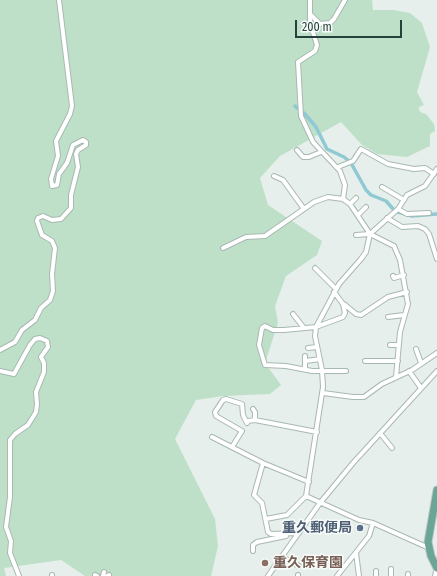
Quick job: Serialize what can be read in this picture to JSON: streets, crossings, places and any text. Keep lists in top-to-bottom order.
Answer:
{
  "places": ["重久郵便局", "重久保育園"],
  "scale_bar": "200 m"
}
